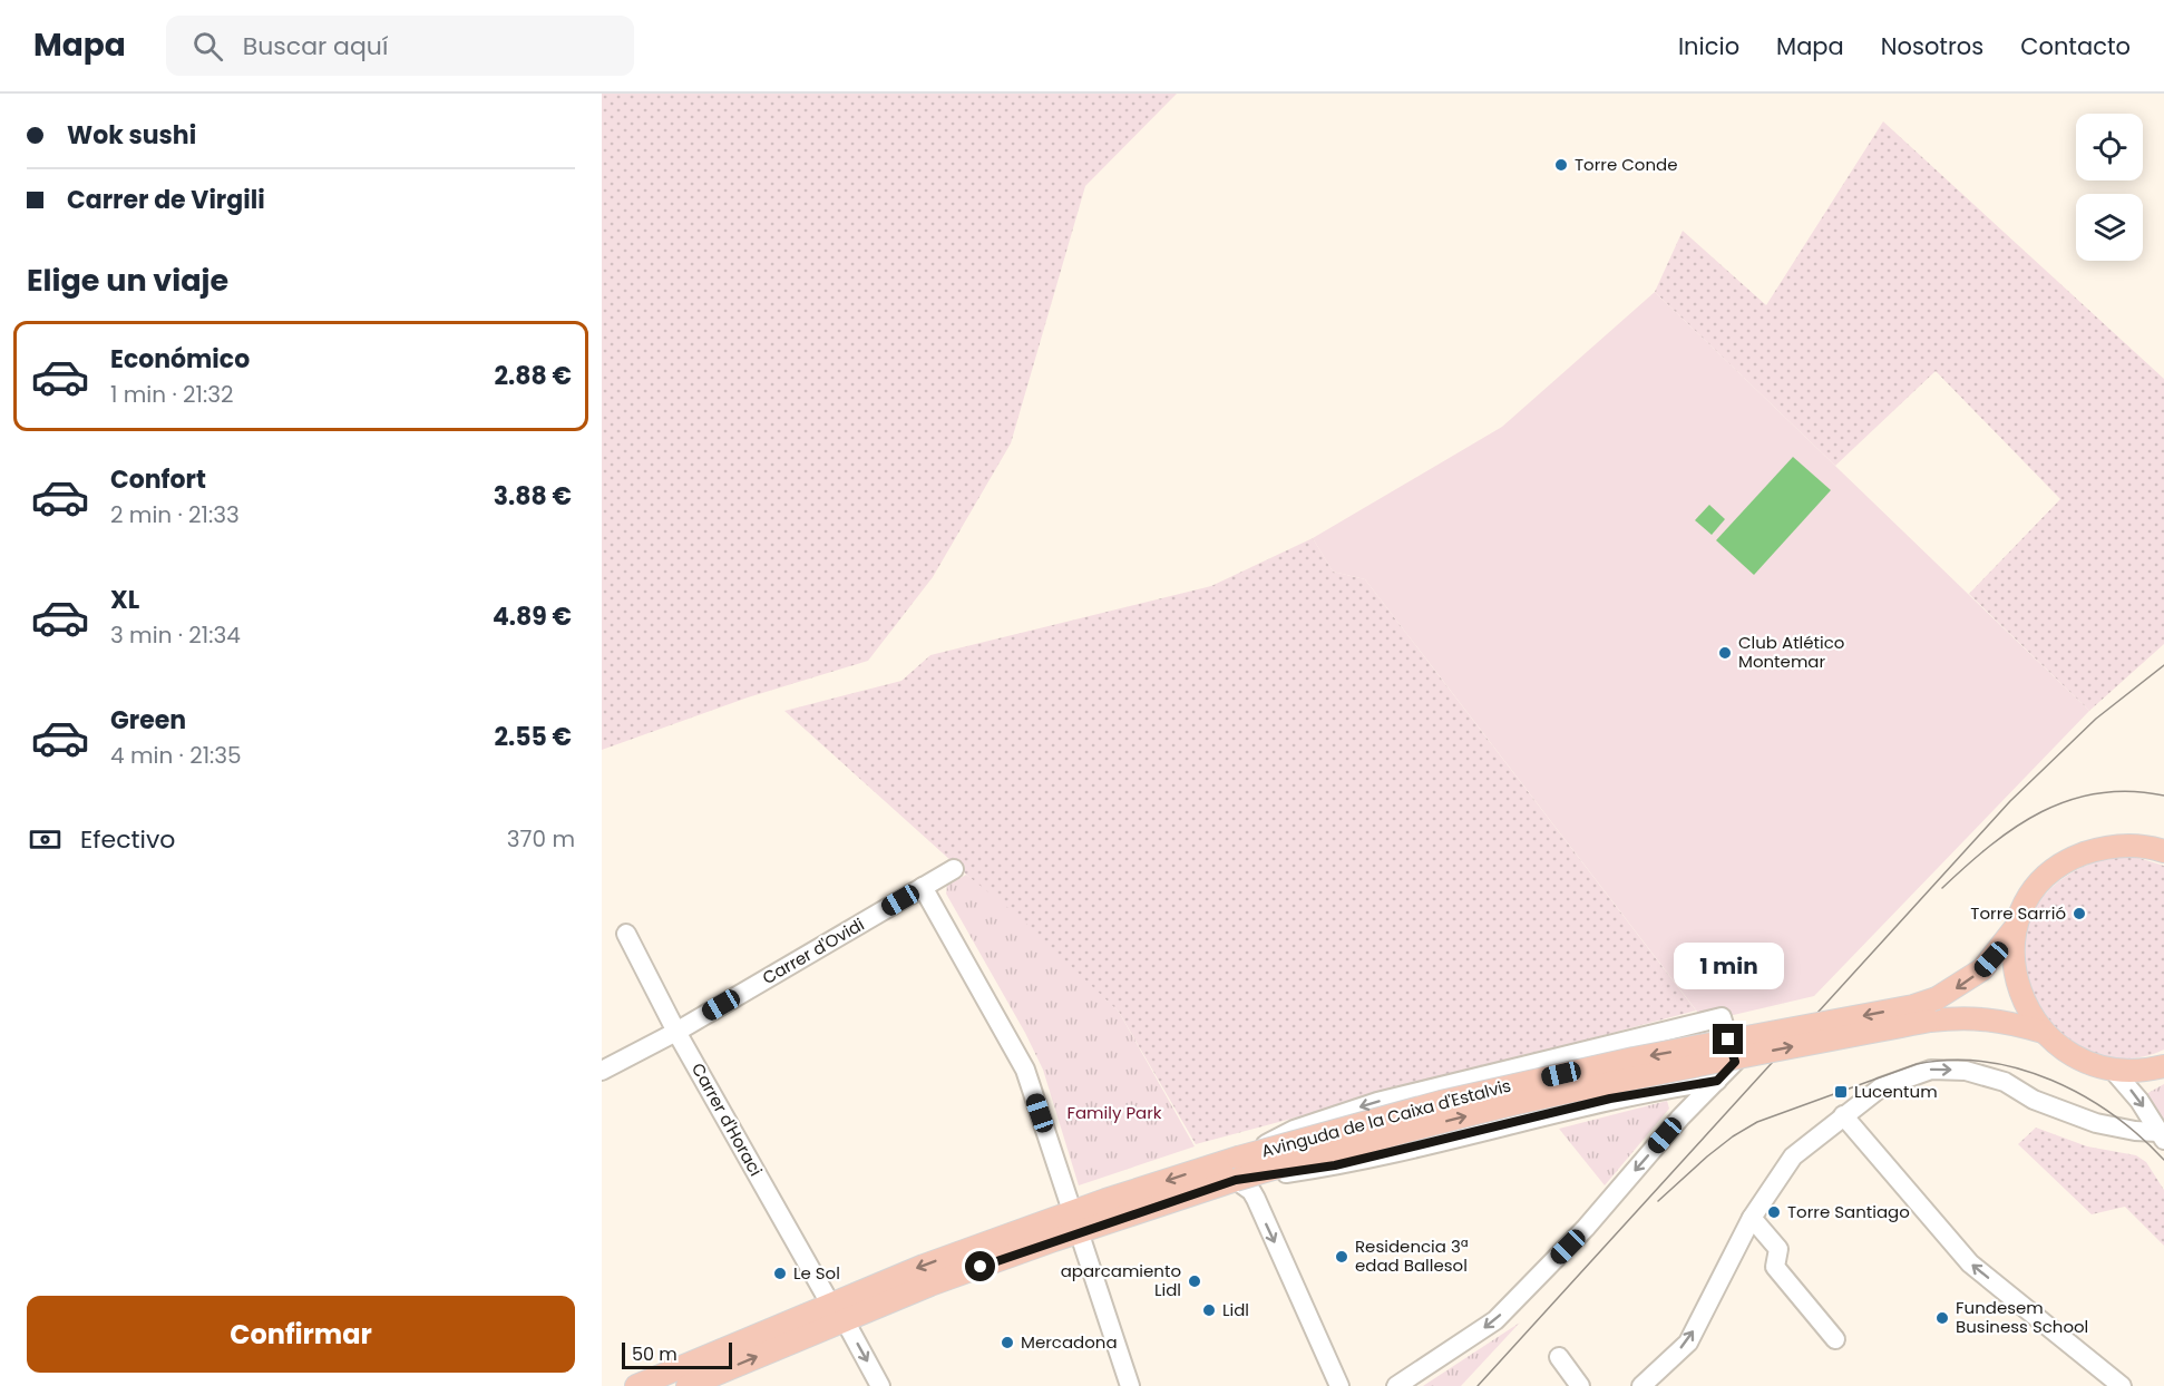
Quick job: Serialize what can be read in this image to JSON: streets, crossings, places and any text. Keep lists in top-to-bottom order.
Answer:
{
  "streets": {
    "main road": ["Avinguda de la Caixa d'Estalvis"],
    "street": ["Carrer d'Ovidi", "Carrer d'Horaci"]
  },
  "crossings": [
    ["Carrer d'Ovidi", "Carrer d'Horaci"],
    ["Avinguda de la Caixa d'Estalvis", "Carrer d'Horaci"]
  ],
  "parks": ["Family Park"],
  "places": {
    "other": [
      "Torre Conde",
      "Club Atlético Montemar",
      "Torre Sarrió",
      "Torre Santiago",
      "Residencia 3ª edad Ballesol",
      "Le Sol",
      "aparcamiento Lidl",
      "Lidl",
      "Fundesem Business School",
      "Mercadona"
    ],
    "transit": ["Lucentum"]
  },
  "scale_bar": "50 m",
  "page": {
    "header": "Mapa",
    "search": "Buscar aquí",
    "nav": [
      "Inicio",
      "Mapa",
      "Nosotros",
      "Contacto"
    ],
    "banner": ["Wok sushi", "Carrer de Virgili"],
    "heading": "Elige un viaje",
    "list": [
      {
        "name": "Económico",
        "note": "1 min · 21:32",
        "value": "2.88 €"
      },
      {
        "name": "Confort",
        "note": "2 min · 21:33",
        "value": "3.88 €"
      },
      {
        "name": "XL",
        "note": "3 min · 21:34",
        "value": "4.89 €"
      },
      {
        "name": "Green",
        "note": "4 min · 21:35",
        "value": "2.55 €"
      }
    ],
    "pay": ["Efectivo", "370 m"],
    "bubble": "1 min",
    "buttons": "Confirmar",
    "scale": "50 m"
  }
}
